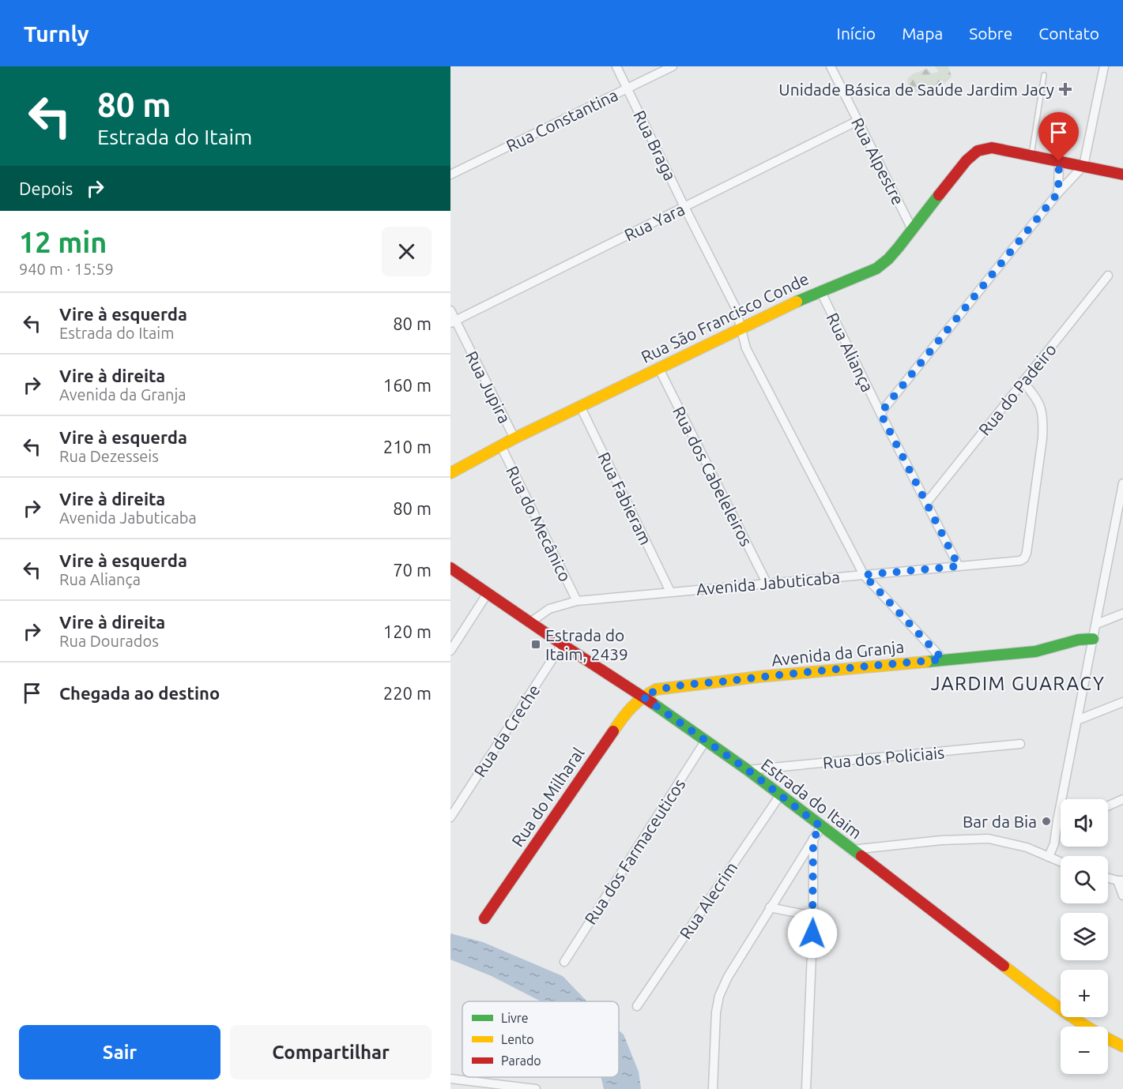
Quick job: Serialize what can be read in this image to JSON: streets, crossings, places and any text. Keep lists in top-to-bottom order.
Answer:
{
  "streets": {
    "street": [
      "Rua Constantina",
      "Rua Braga",
      "Rua Alpestre",
      "Rua Yara",
      "Rua São Francisco Conde",
      "Rua Aliança",
      "Rua Jupira",
      "Rua do Padeiro",
      "Rua dos Cabeleleiros",
      "Rua Fabieram",
      "Rua do Mecânico",
      "Avenida Jabuticaba",
      "Avenida da Granja",
      "Rua da Creche",
      "Rua dos Policiais",
      "Rua do Milharal",
      "Estrada do Itaim",
      "Rua dos Farmaceuticos",
      "Rua Alecrim"
    ]
  },
  "crossings": [
    ["Rua Constantina", "Rua Braga"],
    ["Rua Braga", "Rua Yara"],
    ["Rua Braga", "Rua São Francisco Conde"],
    ["Rua Alpestre", "Rua Yara"],
    ["Rua Alpestre", "Rua São Francisco Conde"],
    ["Rua Yara", "Rua Jupira"],
    ["Rua São Francisco Conde", "Rua Aliança"],
    ["Rua São Francisco Conde", "Rua Jupira"],
    ["Rua São Francisco Conde", "Rua dos Cabeleleiros"],
    ["Rua São Francisco Conde", "Rua Fabieram"],
    ["Rua São Francisco Conde", "Rua do Mecânico"],
    ["Rua Aliança", "Rua do Padeiro"],
    ["Rua Aliança", "Avenida Jabuticaba"],
    ["Rua do Padeiro", "Avenida Jabuticaba"],
    ["Rua dos Cabeleleiros", "Avenida Jabuticaba"],
    ["Rua Fabieram", "Avenida Jabuticaba"],
    ["Rua do Mecânico", "Avenida Jabuticaba"],
    ["Avenida Jabuticaba", "Estrada do Itaim"],
    ["Avenida da Granja", "Rua do Milharal"],
    ["Avenida da Granja", "Estrada do Itaim"],
    ["Rua da Creche", "Estrada do Itaim"],
    ["Rua dos Policiais", "Estrada do Itaim"],
    ["Rua do Milharal", "Estrada do Itaim"],
    ["Estrada do Itaim", "Rua dos Farmaceuticos"],
    ["Estrada do Itaim", "Rua Alecrim"]
  ],
  "districts": ["JARDIM GUARACY"],
  "places": {
    "health": ["Unidade Básica de Saúde Jardim Jacy"],
    "transit": ["Estrada do Itaim, 2439"],
    "other": ["Bar da Bia"]
  },
  "legend": ["Livre", "Lento", "Parado"],
  "page": {
    "header": "Turnly",
    "nav": [
      "Início",
      "Mapa",
      "Sobre",
      "Contato"
    ],
    "turn": ["80 m", "Estrada do Itaim"],
    "then": "Depois",
    "heading": ["12 min", "940 m · 15:59"],
    "list": [
      {
        "name": "Vire à esquerda",
        "note": "Estrada do Itaim",
        "value": "80 m"
      },
      {
        "name": "Vire à direita",
        "note": "Avenida da Granja",
        "value": "160 m"
      },
      {
        "name": "Vire à esquerda",
        "note": "Rua Dezesseis",
        "value": "210 m"
      },
      {
        "name": "Vire à direita",
        "note": "Avenida Jabuticaba",
        "value": "80 m"
      },
      {
        "name": "Vire à esquerda",
        "note": "Rua Aliança",
        "value": "70 m"
      },
      {
        "name": "Vire à direita",
        "note": "Rua Dourados",
        "value": "120 m"
      },
      {
        "name": "Chegada ao destino",
        "value": "220 m"
      }
    ],
    "map_buttons": ["+", "−"],
    "buttons": ["Sair", "Compartilhar"]
  }
}
